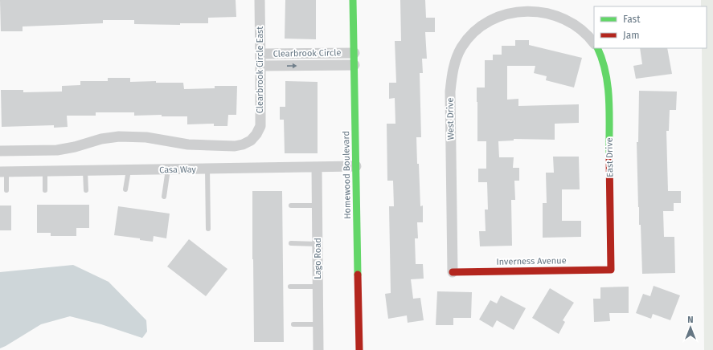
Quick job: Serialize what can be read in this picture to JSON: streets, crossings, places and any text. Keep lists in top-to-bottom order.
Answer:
{
  "streets": {
    "street": [
      "Clearbrook Circle",
      "Clearbrook Circle East",
      "West Drive",
      "East Drive",
      "Casa Way",
      "Homewood Boulevard",
      "Lago Road",
      "Inverness Avenue"
    ]
  },
  "crossings": [
    ["Clearbrook Circle", "Clearbrook Circle East"],
    ["Clearbrook Circle", "Homewood Boulevard"],
    ["West Drive", "Inverness Avenue"],
    ["East Drive", "Inverness Avenue"],
    ["Casa Way", "Homewood Boulevard"],
    ["Casa Way", "Lago Road"]
  ],
  "legend": ["Fast", "Jam"],
  "north": "top"
}
